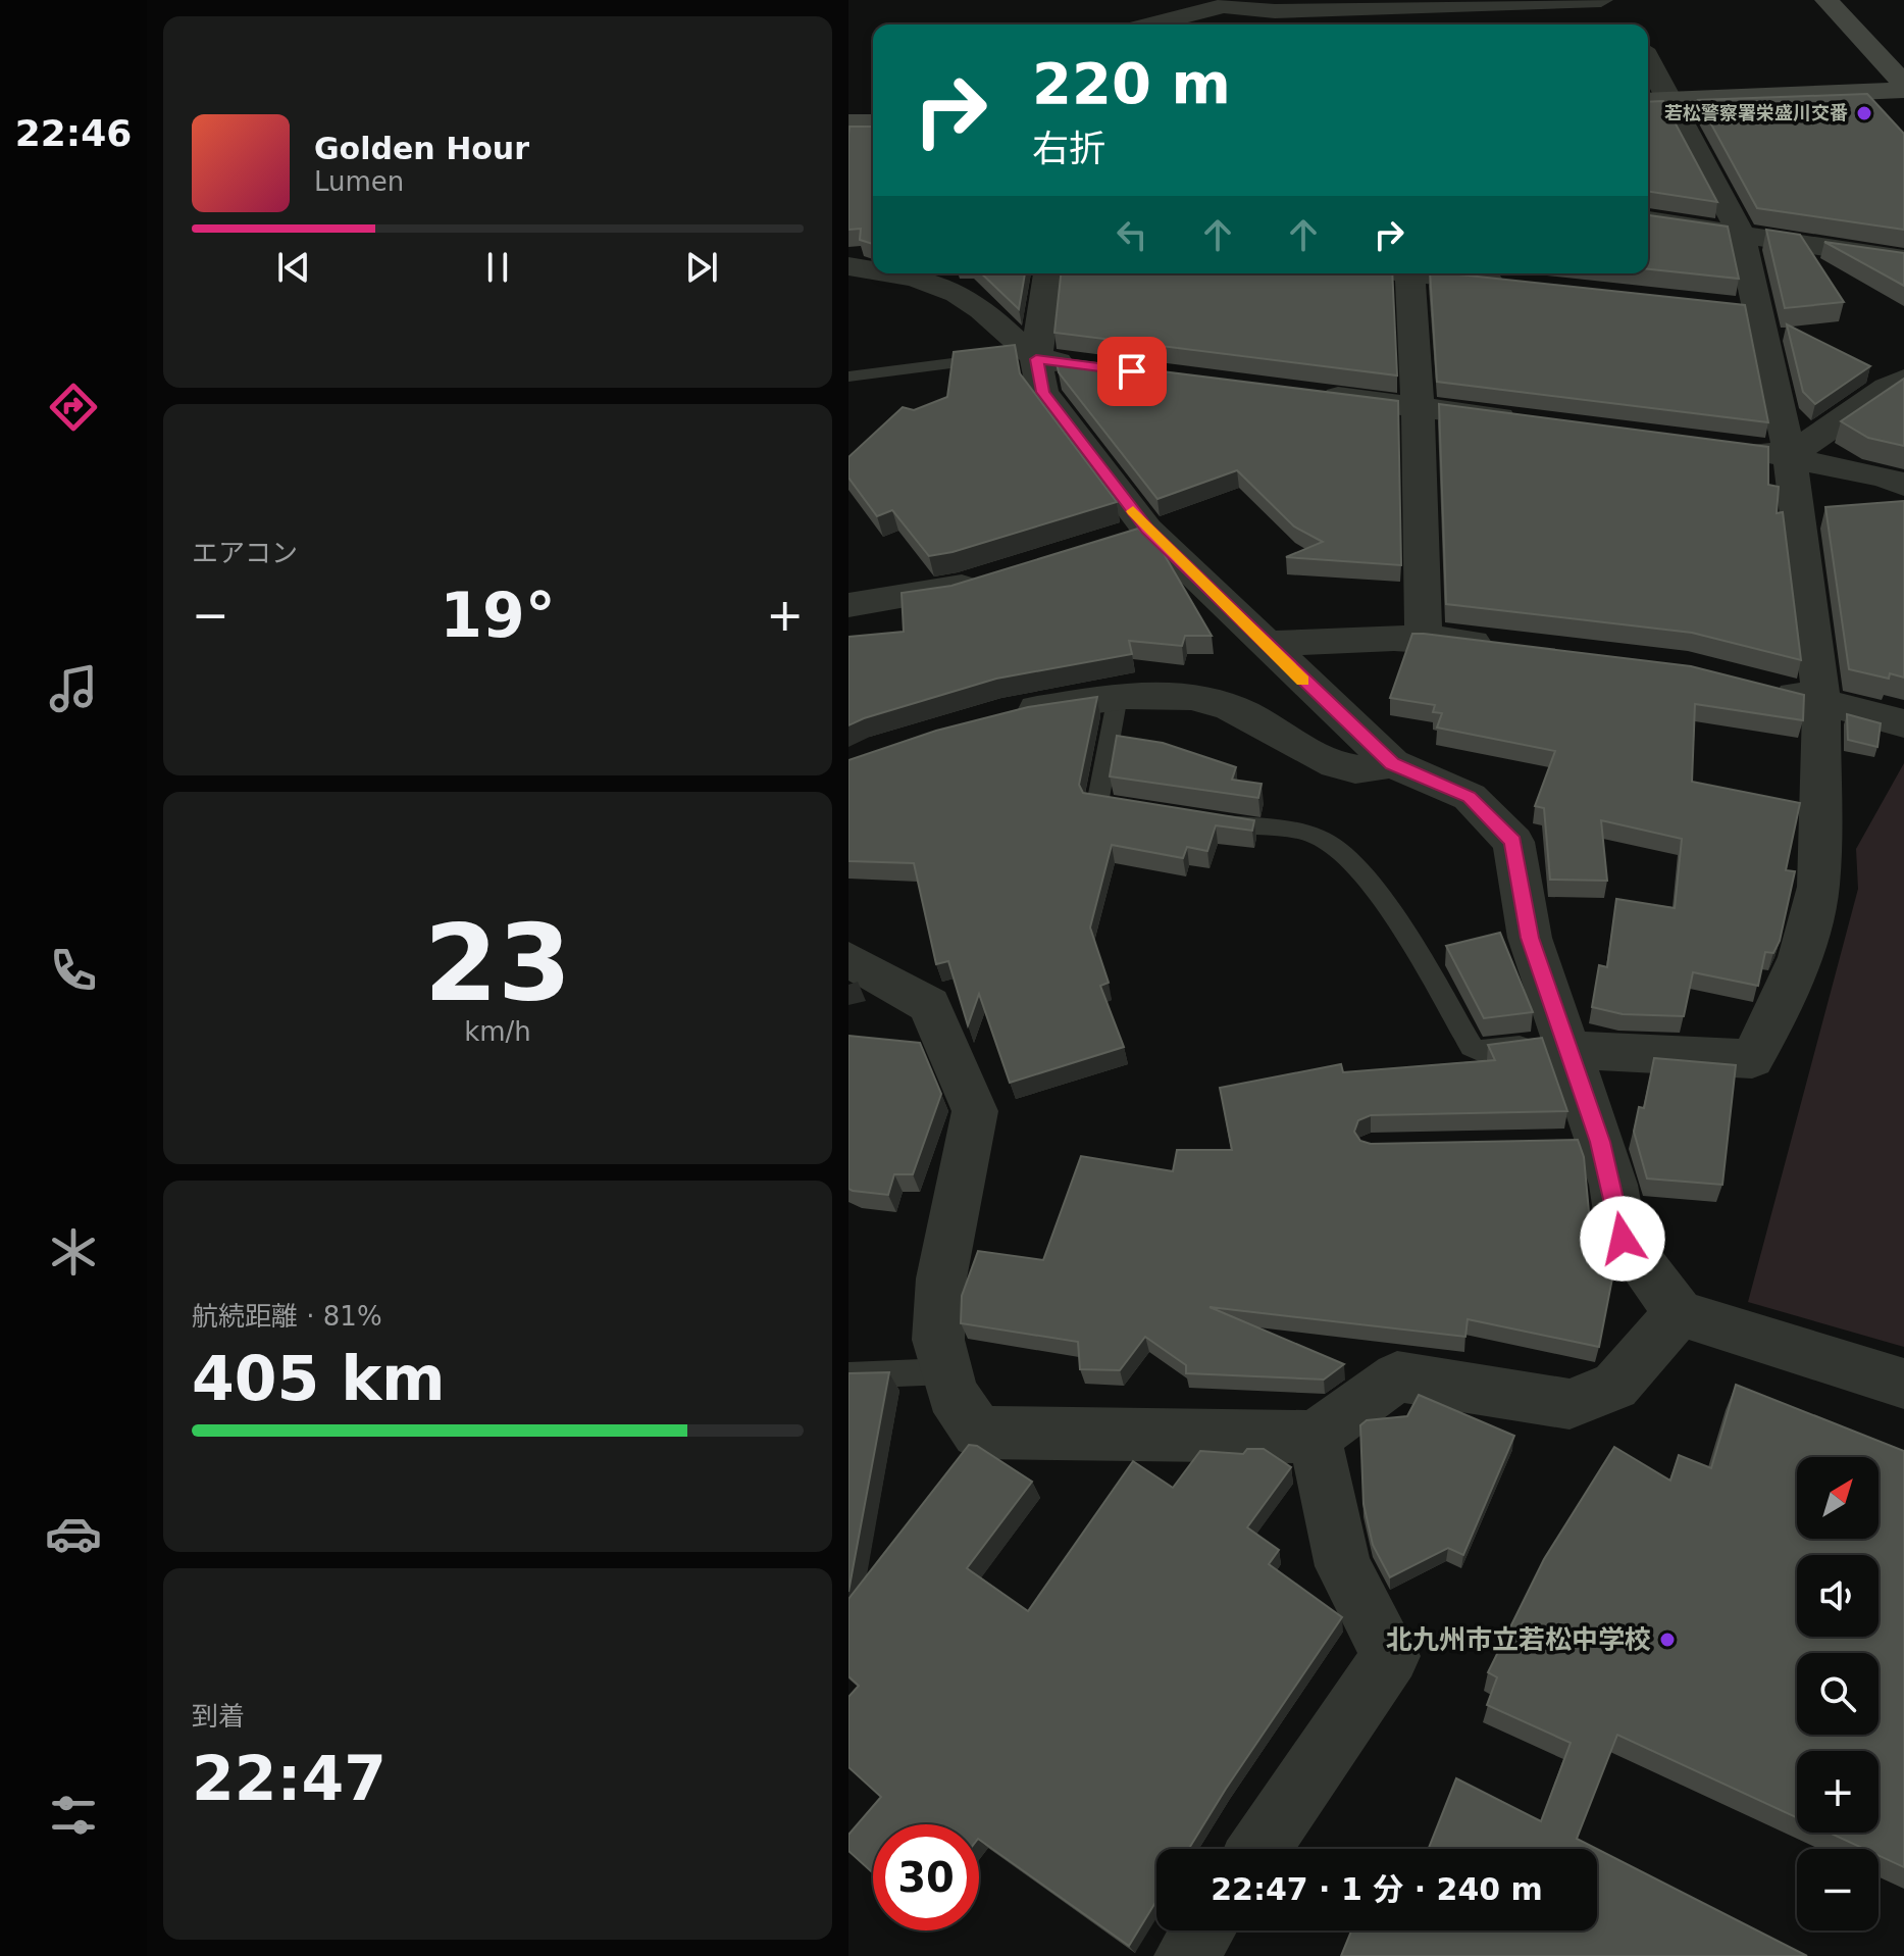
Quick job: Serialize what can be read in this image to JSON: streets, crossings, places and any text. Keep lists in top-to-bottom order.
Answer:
{
  "places": ["若松警察署栄盛川交番", "北九州市立若松中学校"],
  "north": "top right",
  "page": {
    "tabs": "22:46",
    "turn": ["220 m", "右折"],
    "song": ["Golden Hour", "Lumen"],
    "tile": [
      "エアコン",
      ["23", "km/h"],
      ["航続距離 · 81%", "405 km"],
      ["到着", "22:47"]
    ],
    "heat": ["−", "19°", "+"],
    "map_buttons": ["+", "−"],
    "limit": "30",
    "trip": "22:47 · 1 分 · 240 m"
  }
}
